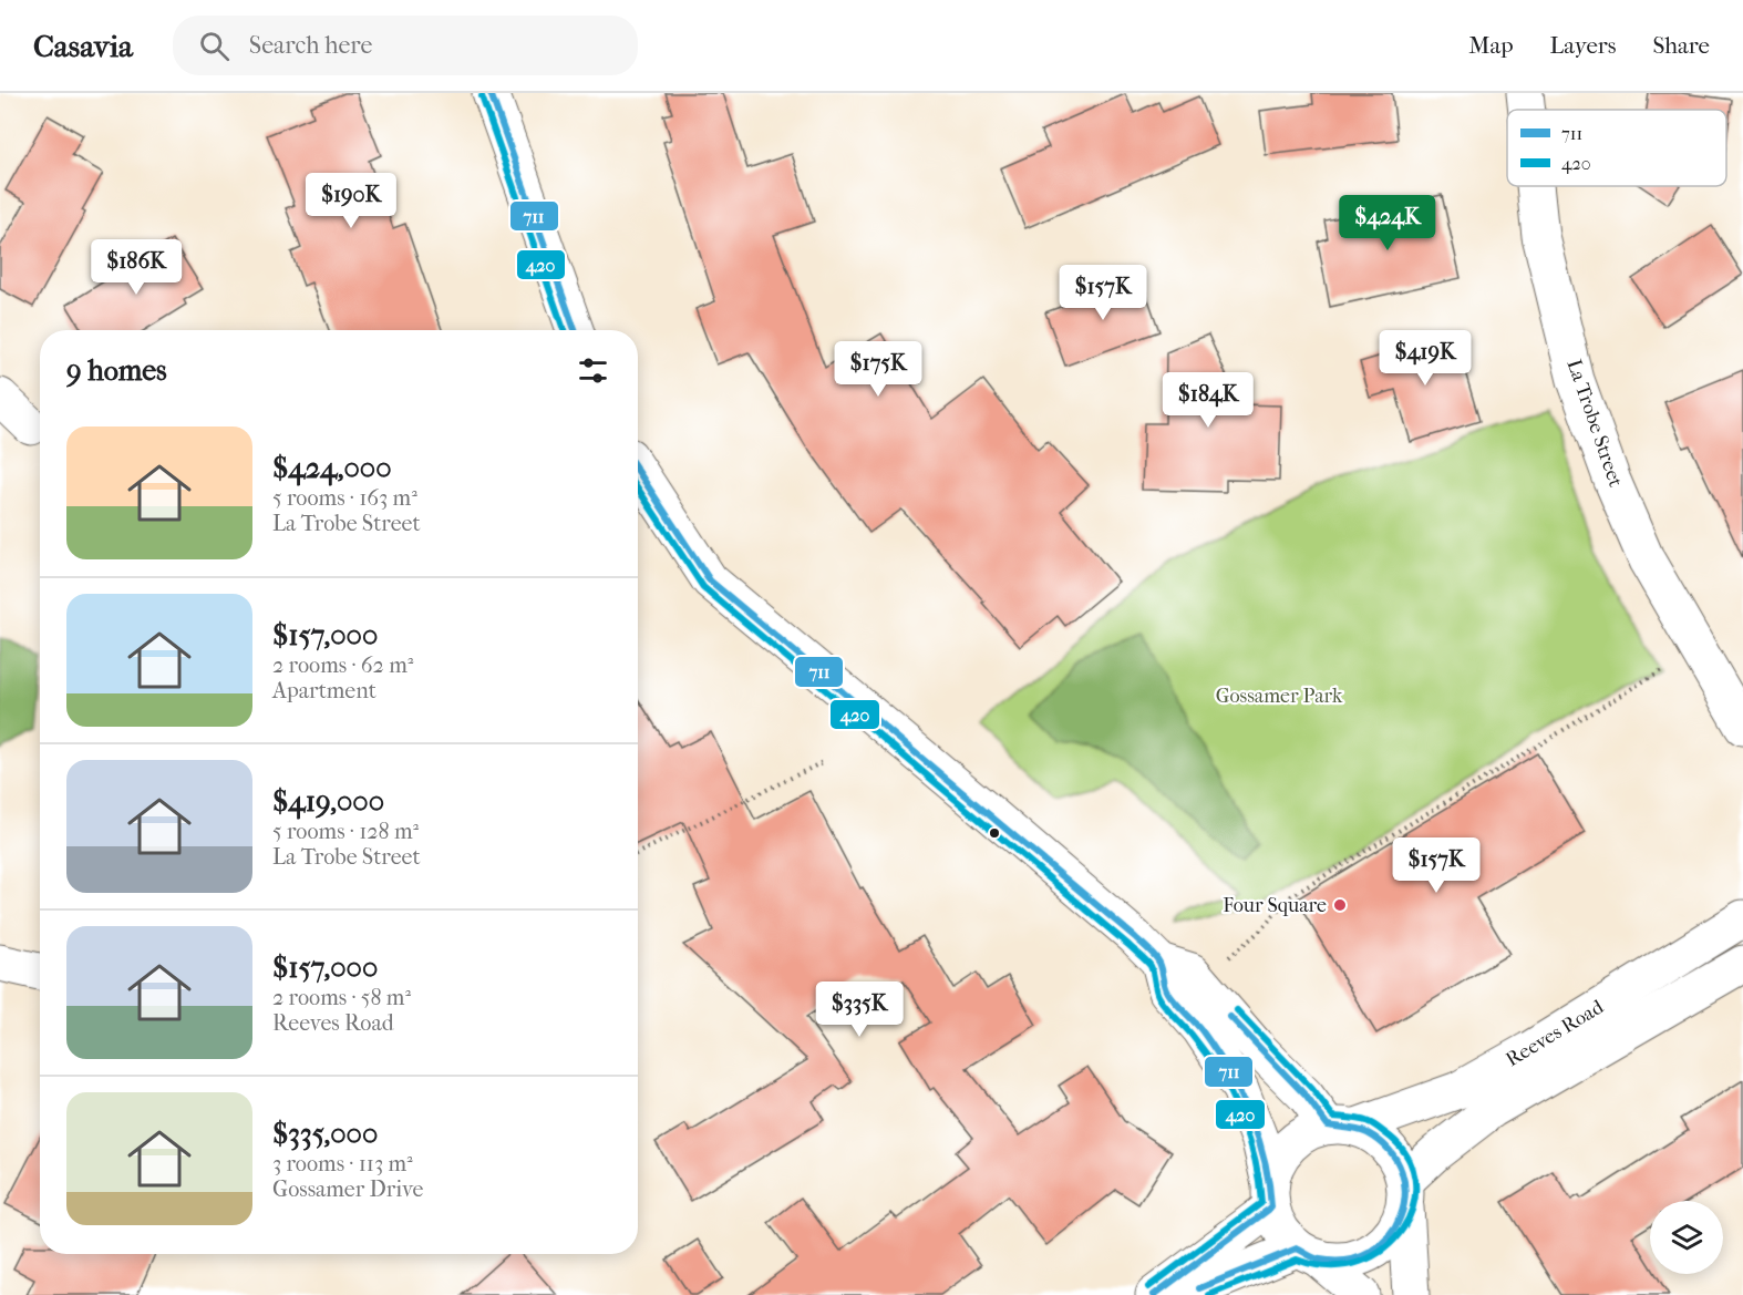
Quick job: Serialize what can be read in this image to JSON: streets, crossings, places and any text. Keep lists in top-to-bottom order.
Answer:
{
  "streets": {
    "main road": ["La Trobe Street", "Reeves Road"]
  },
  "parks": ["Gossamer Park"],
  "places": ["Four Square"],
  "lines": ["transit line 711", "transit line 420"],
  "legend": ["711", "420"],
  "page": {
    "header": "Casavia",
    "search": "Search here",
    "nav": ["Map", "Layers", "Share"],
    "price": [
      "$190K",
      "$424K",
      "$186K",
      "$157K",
      "$419K",
      "$175K",
      "$184K",
      "$157K",
      "$335K"
    ],
    "heading": "9 homes",
    "list": [
      {
        "name": "$424,000",
        "note": "5 rooms · 163 m² · La Trobe Street"
      },
      {
        "name": "$157,000",
        "note": "2 rooms · 62 m² · Apartment"
      },
      {
        "name": "$419,000",
        "note": "5 rooms · 128 m² · La Trobe Street"
      },
      {
        "name": "$157,000",
        "note": "2 rooms · 58 m² · Reeves Road"
      },
      {
        "name": "$335,000",
        "note": "3 rooms · 113 m² · Gossamer Drive"
      }
    ]
  }
}
